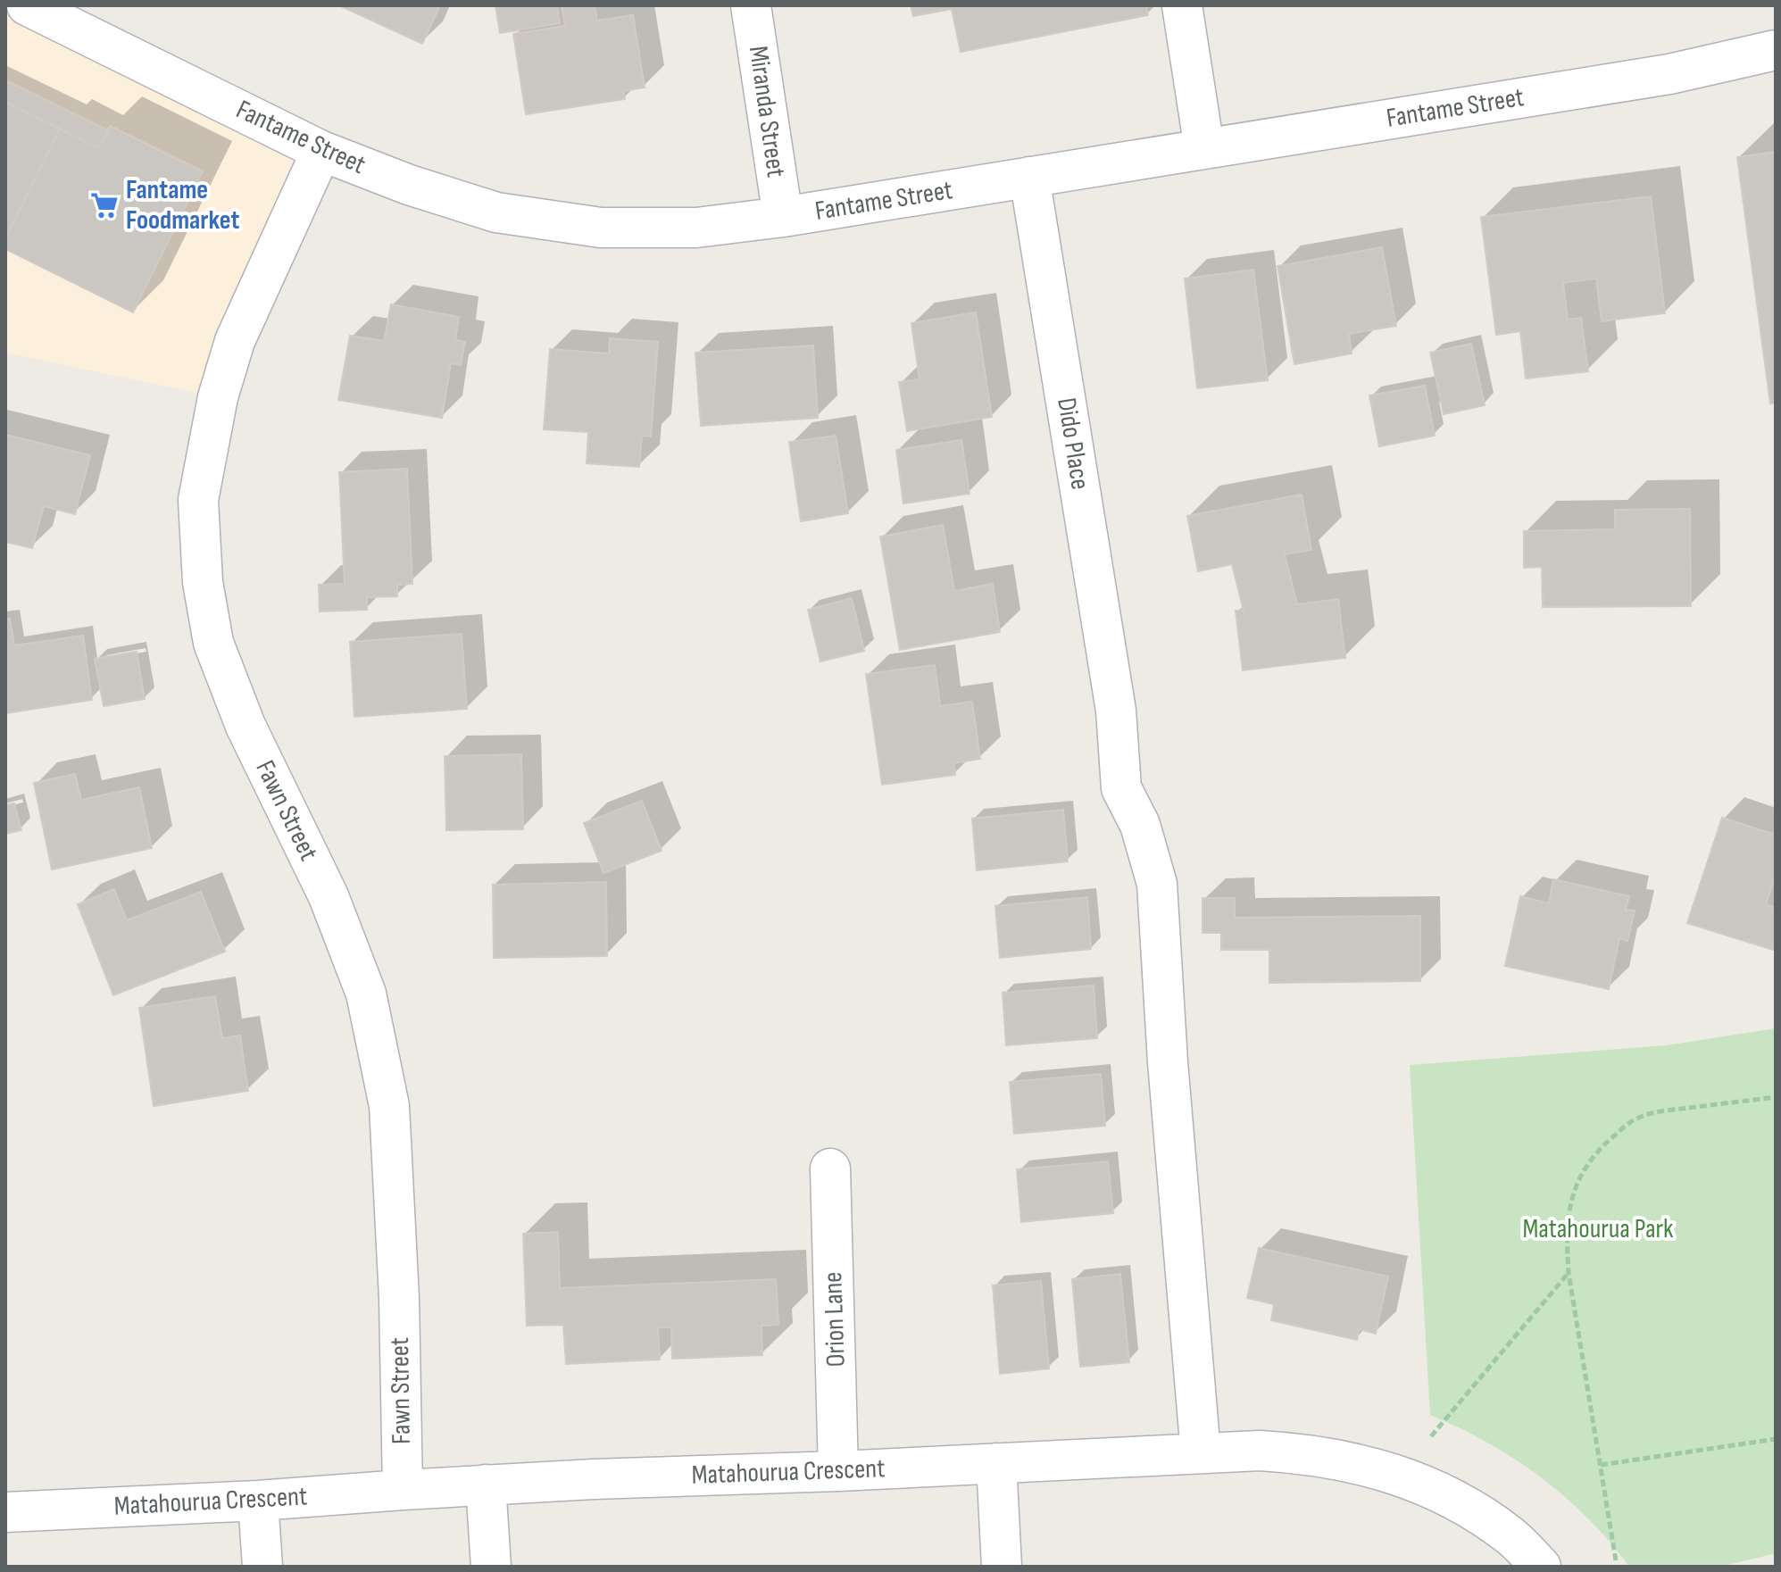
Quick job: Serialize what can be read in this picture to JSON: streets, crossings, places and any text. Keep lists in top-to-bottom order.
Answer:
{
  "streets": {
    "street": [
      "Fantame Street",
      "Miranda Street",
      "Dido Place",
      "Fawn Street",
      "Orion Lane",
      "Matahourua Crescent"
    ]
  },
  "crossings": [
    ["Fantame Street", "Miranda Street"],
    ["Fantame Street", "Dido Place"],
    ["Fantame Street", "Fawn Street"],
    ["Dido Place", "Matahourua Crescent"],
    ["Fawn Street", "Matahourua Crescent"],
    ["Orion Lane", "Matahourua Crescent"]
  ],
  "parks": ["Matahourua Park"],
  "places": {
    "supermarket": ["Fantame Foodmarket"]
  }
}
